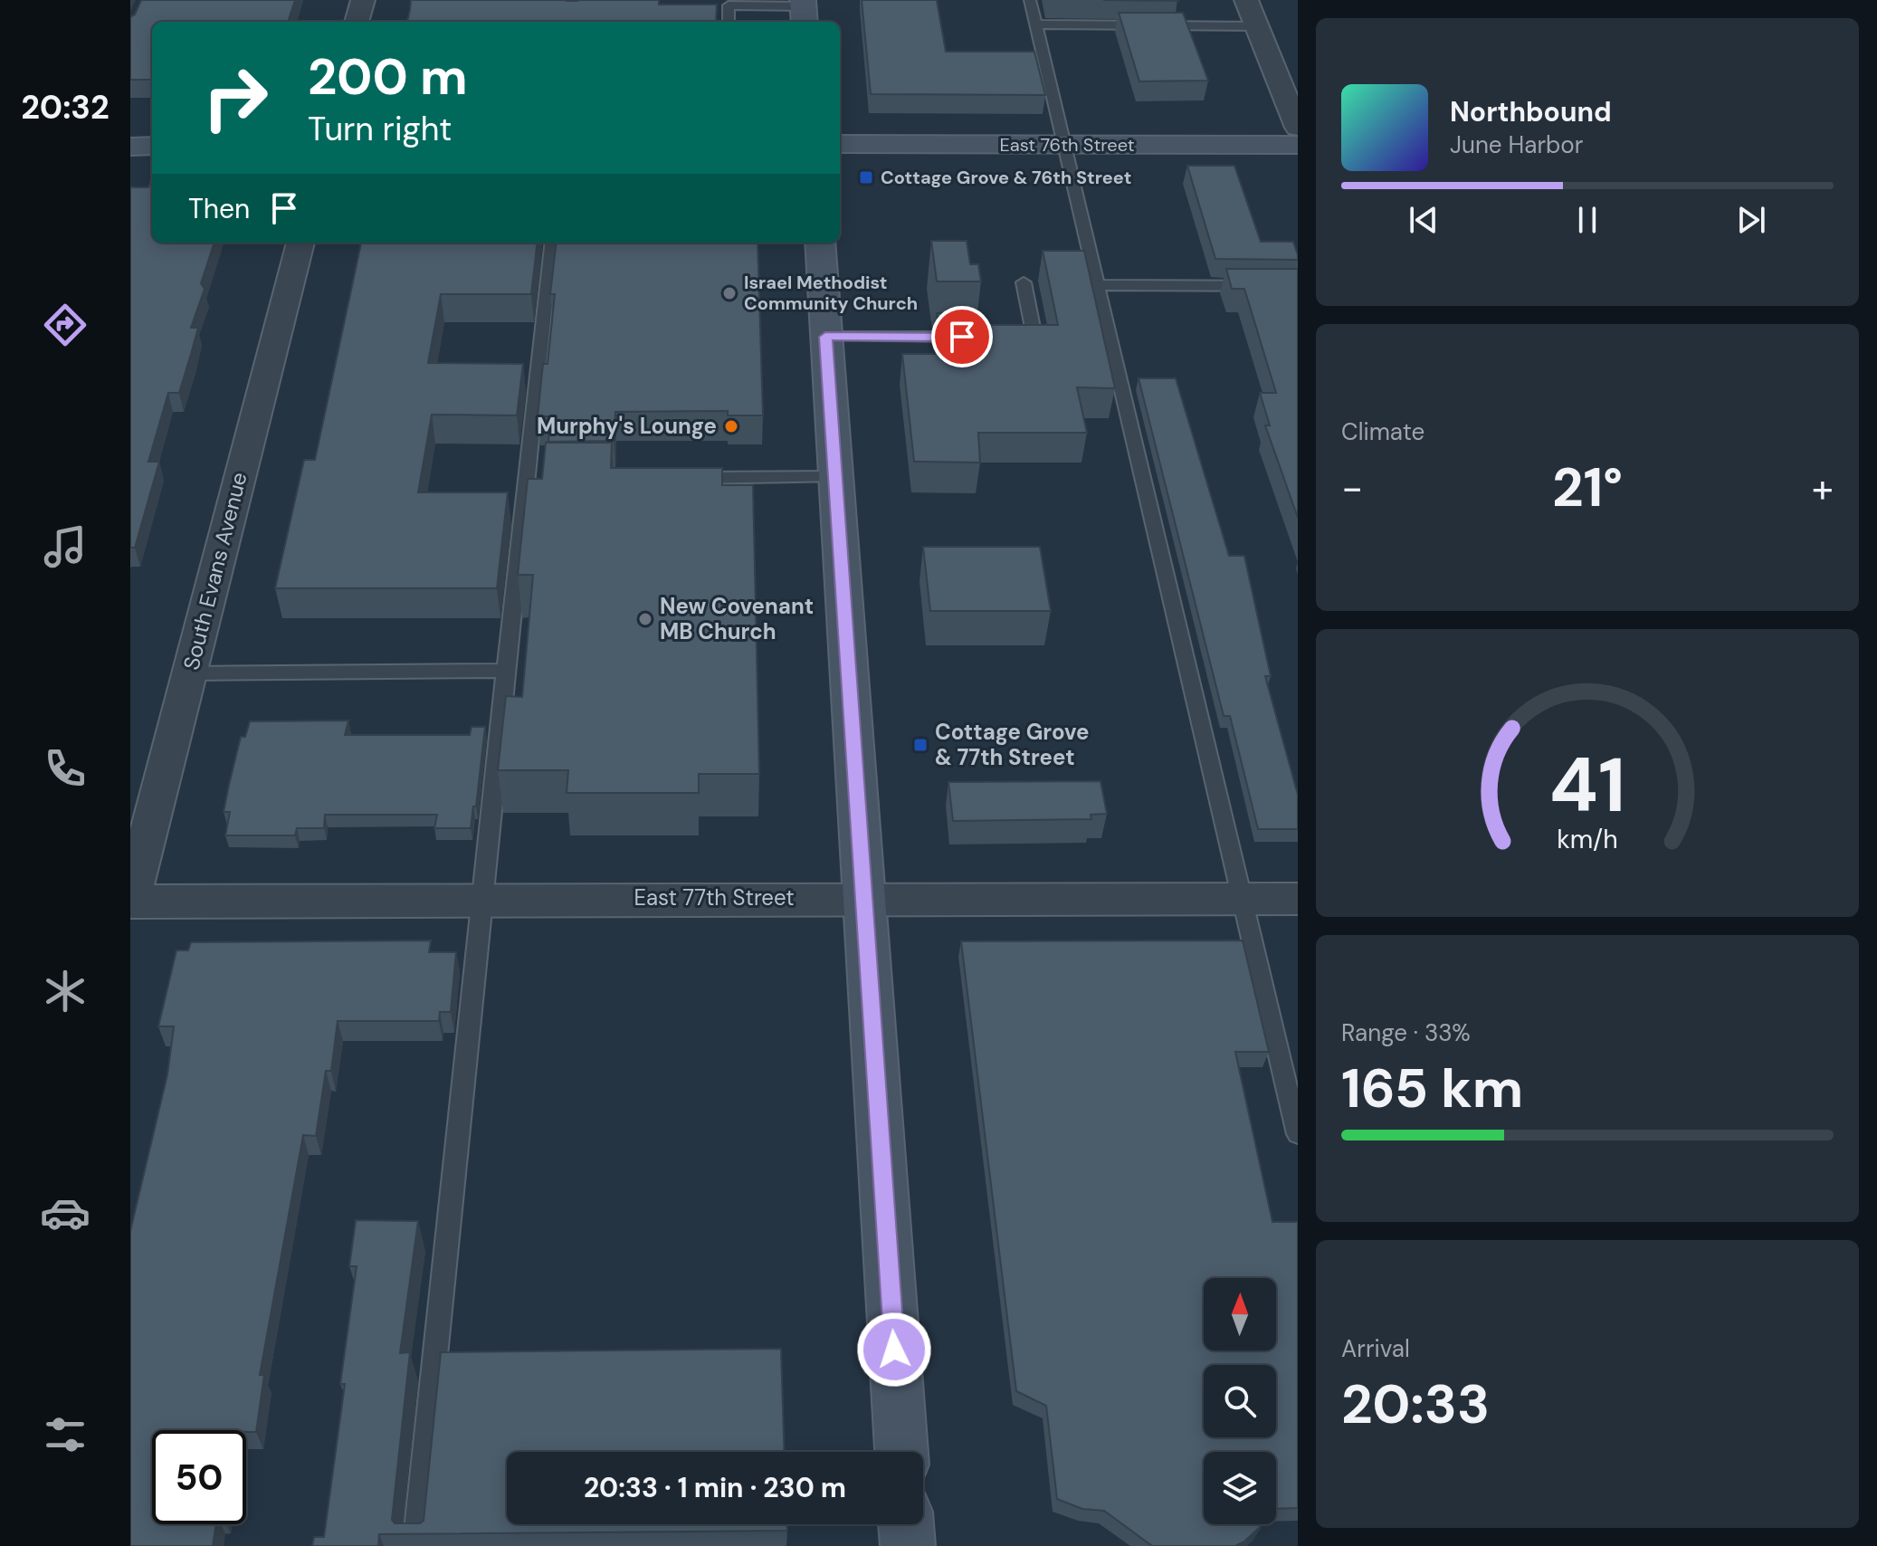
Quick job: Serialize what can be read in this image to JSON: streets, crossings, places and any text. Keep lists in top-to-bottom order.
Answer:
{
  "streets": {
    "main road": ["East 76th Street"],
    "street": ["South Evans Avenue", "East 77th Street"]
  },
  "crossings": [
    ["South Evans Avenue", "East 77th Street"]
  ],
  "places": {
    "transit": ["Cottage Grove & 76th Street", "Cottage Grove & 77th Street"],
    "other": ["Israel Methodist Community Church", "Murphy's Lounge", "New Covenant MB Church"]
  },
  "north": "top",
  "page": {
    "tabs": "20:32",
    "turn": ["200 m", "Turn right"],
    "song": ["Northbound", "June Harbor"],
    "then": "Then",
    "tile": [
      "Climate",
      ["Range · 33%", "165 km"],
      ["Arrival", "20:33"]
    ],
    "heat": ["−", "21°", "+"],
    "limit": "50",
    "trip": "20:33 · 1 min · 230 m",
    "gauge": ["41", "km/h"]
  }
}
